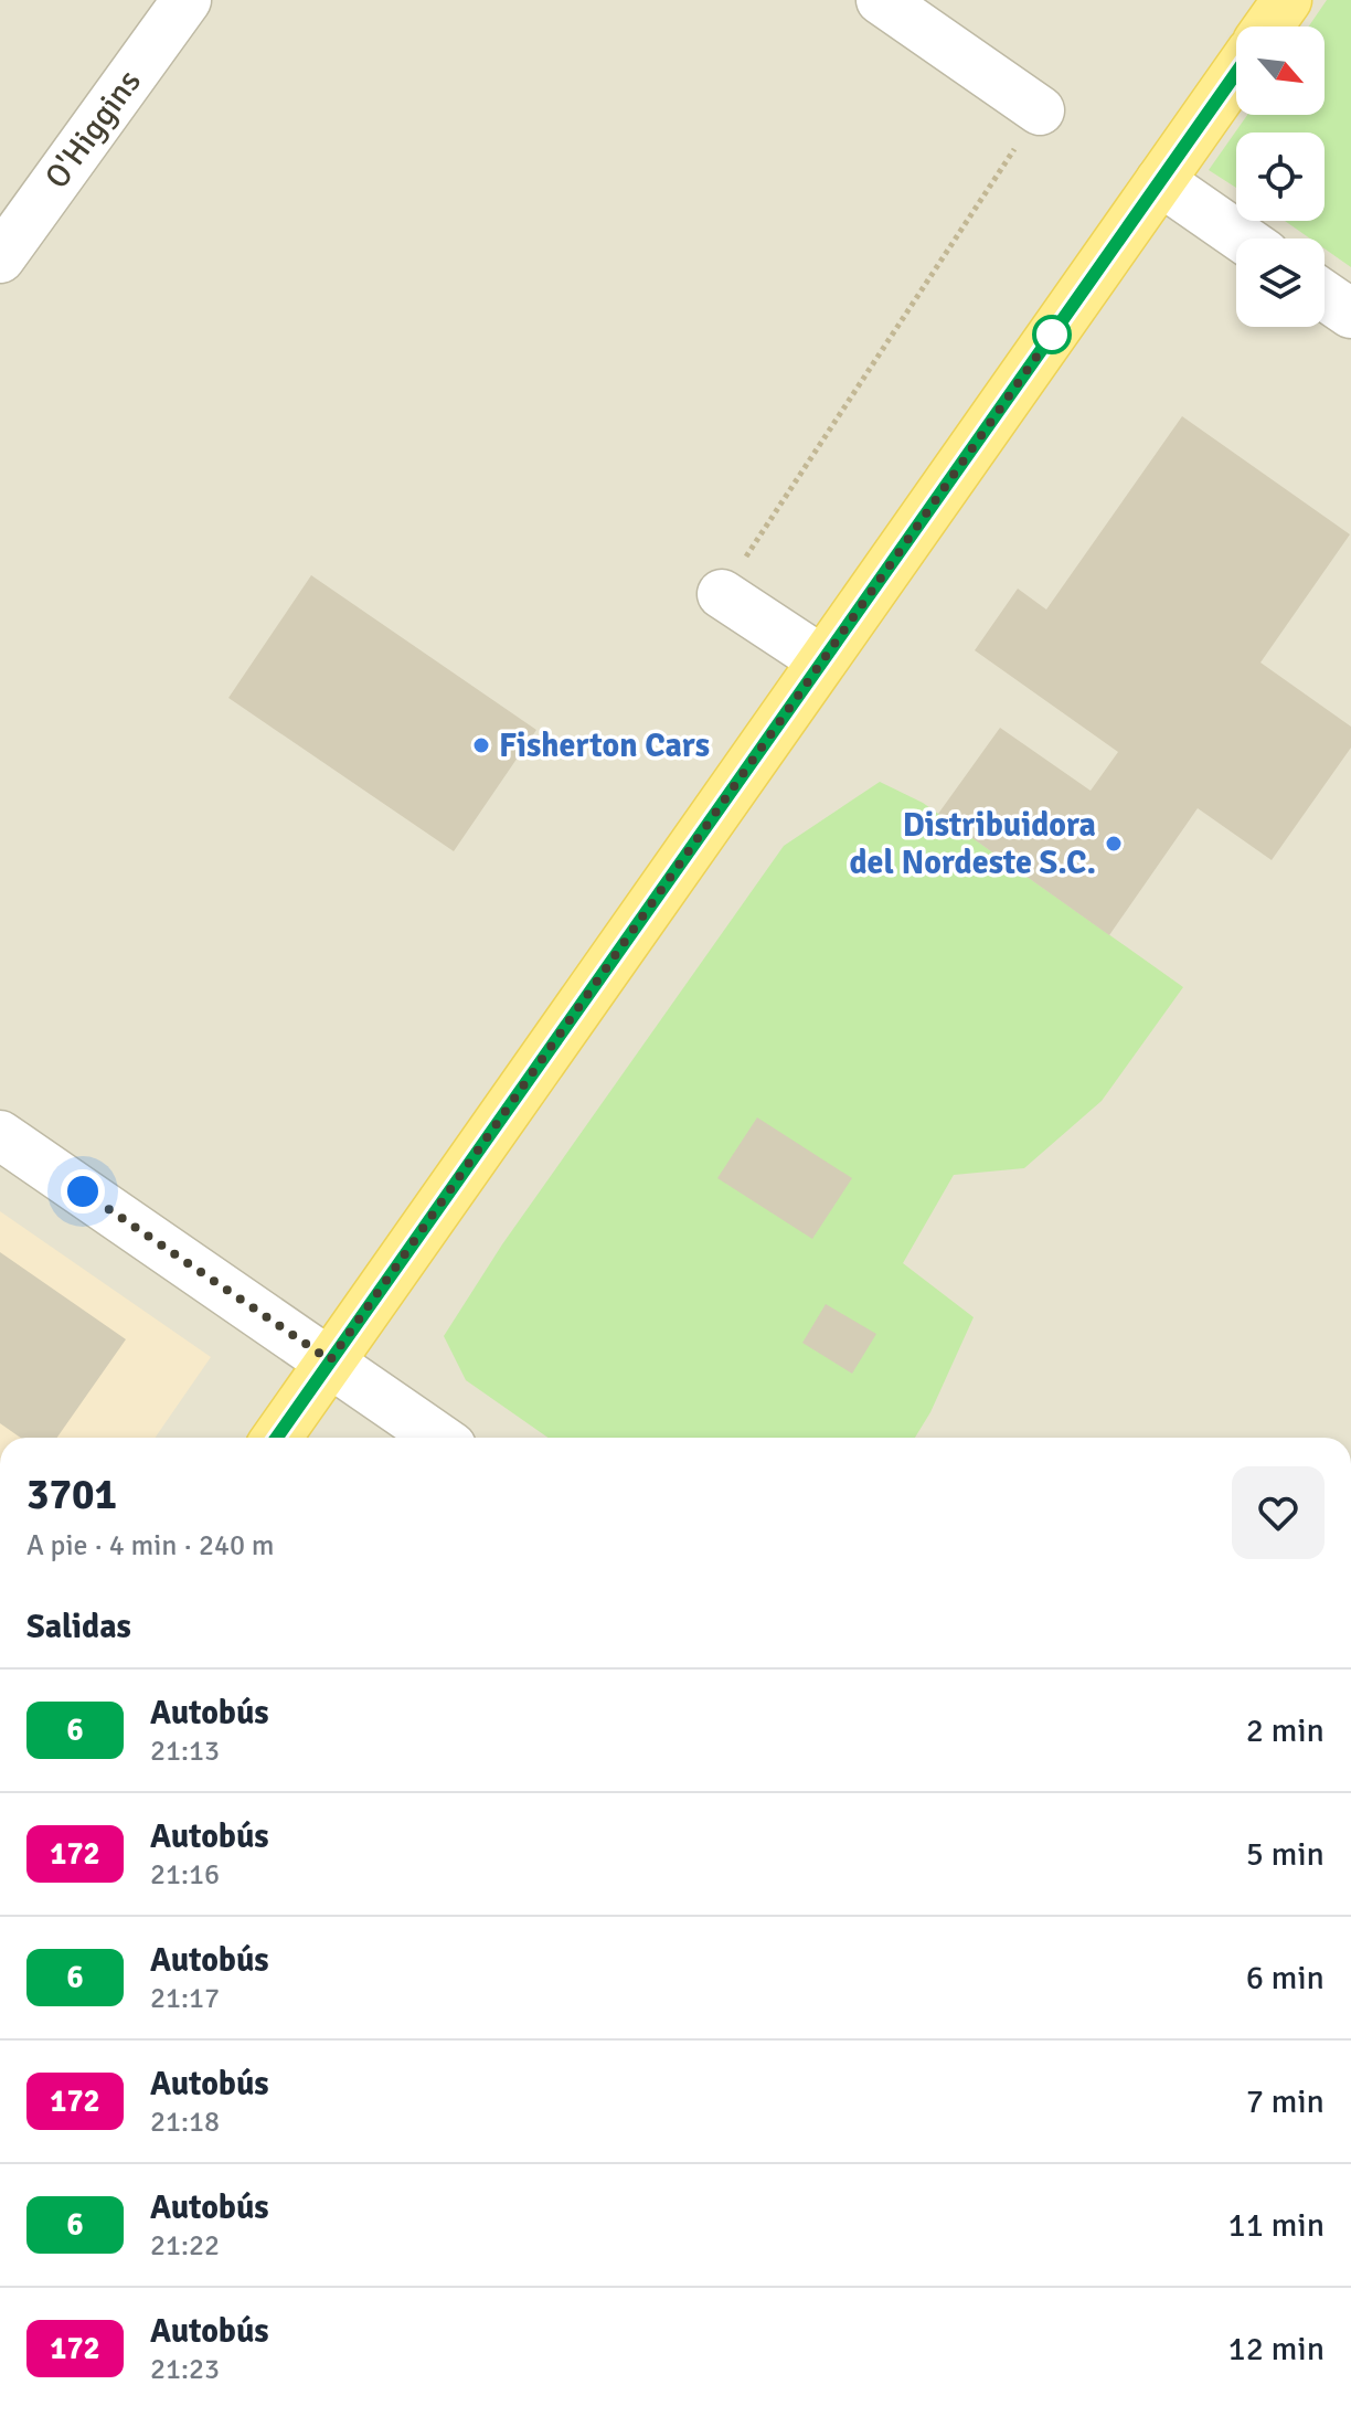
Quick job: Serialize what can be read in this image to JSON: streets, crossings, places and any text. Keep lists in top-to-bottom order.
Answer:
{
  "streets": {
    "street": ["O'Higgins"]
  },
  "places": ["Fisherton Cars", "Distribuidora del Nordeste S.C."],
  "lines": ["bus line 6"],
  "north": "bottom right",
  "page": {
    "heading": [
      ["3701", "A pie · 4 min · 240 m"],
      "Salidas"
    ],
    "list": [
      {
        "mark": "6",
        "name": "Autobús",
        "note": "21:13",
        "value": "2 min"
      },
      {
        "mark": "172",
        "name": "Autobús",
        "note": "21:16",
        "value": "5 min"
      },
      {
        "mark": "6",
        "name": "Autobús",
        "note": "21:17",
        "value": "6 min"
      },
      {
        "mark": "172",
        "name": "Autobús",
        "note": "21:18",
        "value": "7 min"
      },
      {
        "mark": "6",
        "name": "Autobús",
        "note": "21:22",
        "value": "11 min"
      },
      {
        "mark": "172",
        "name": "Autobús",
        "note": "21:23",
        "value": "12 min"
      }
    ]
  }
}
